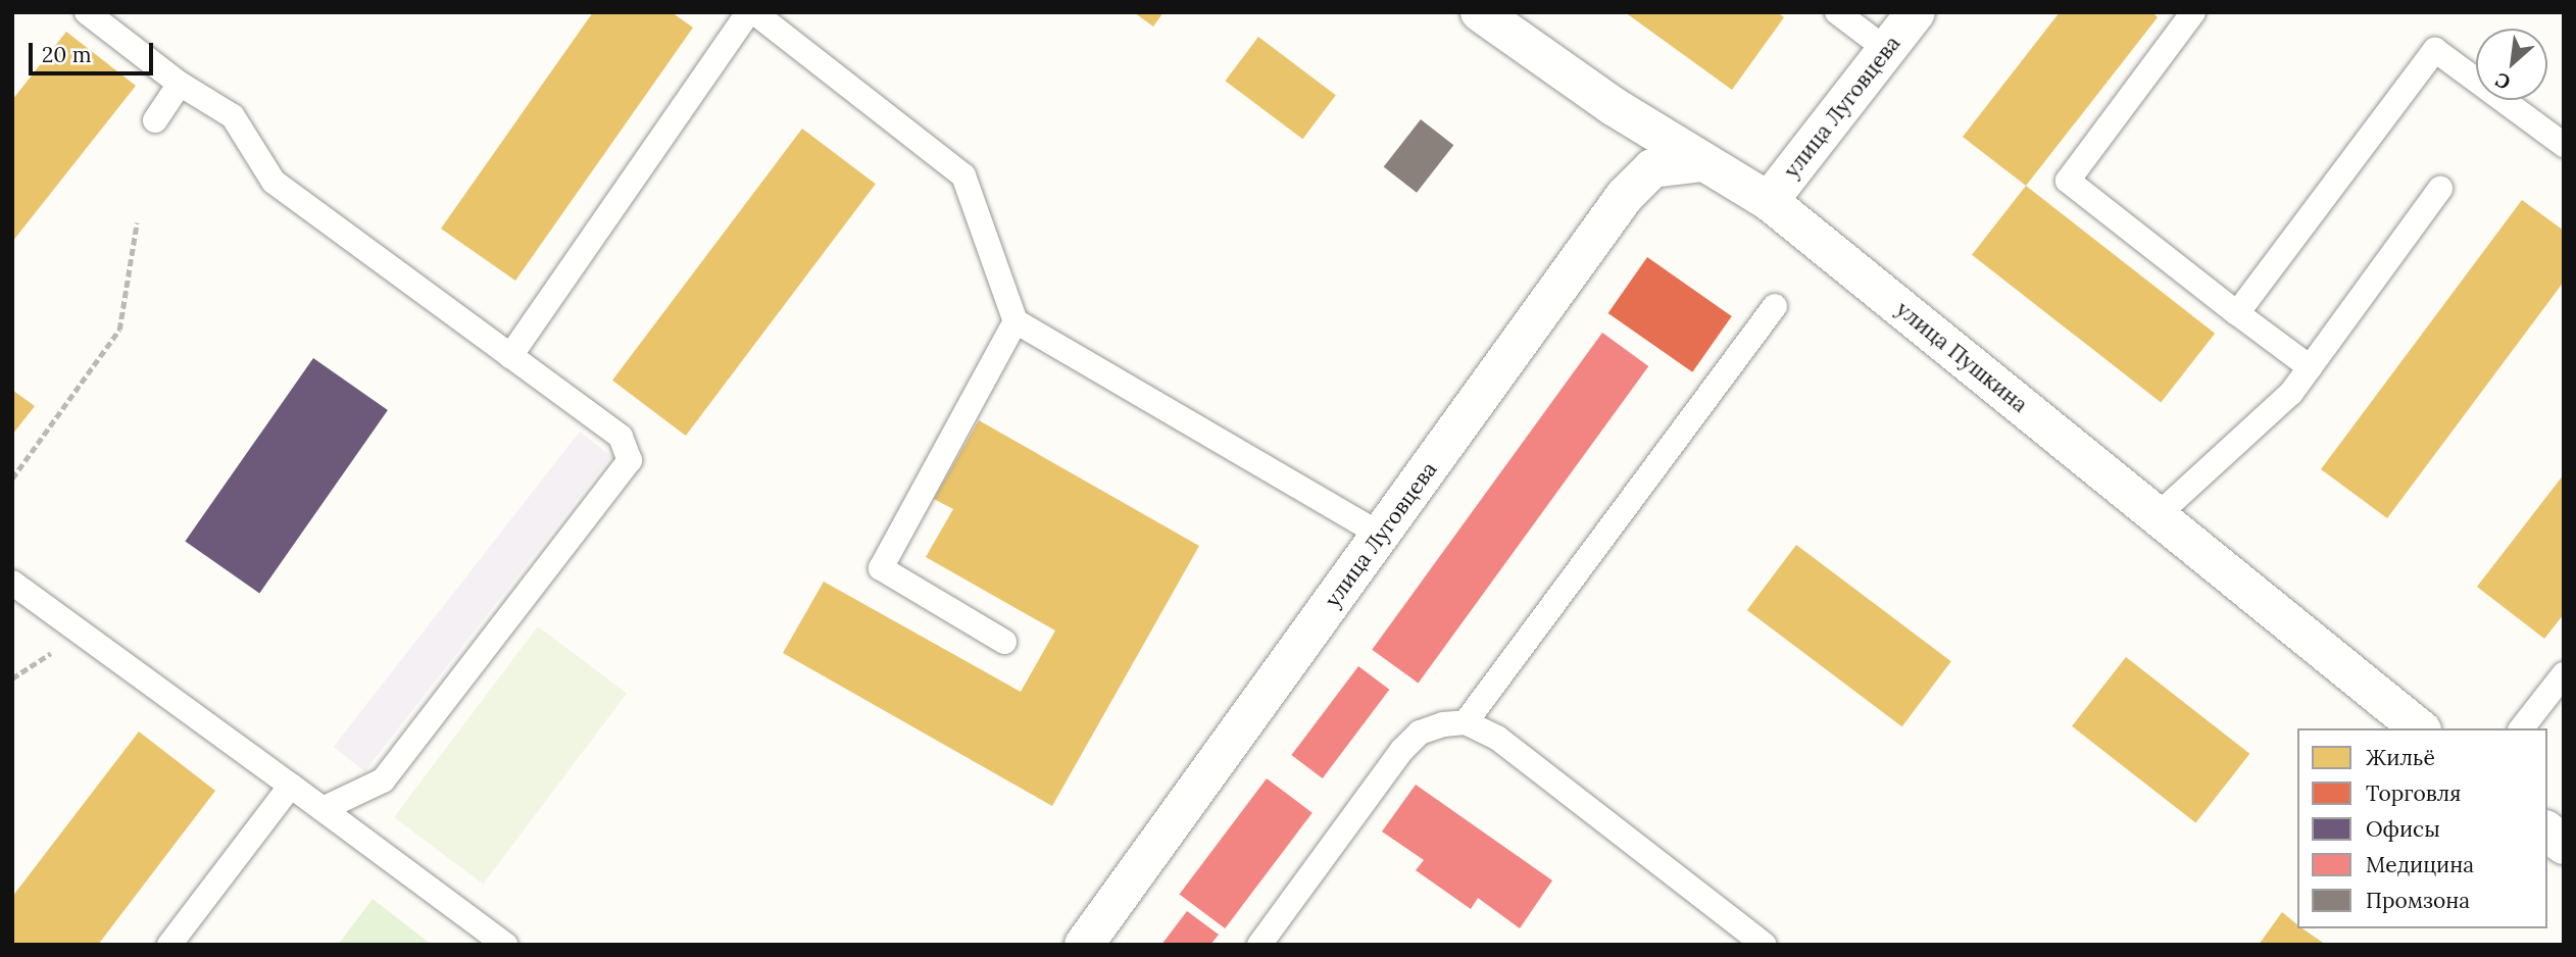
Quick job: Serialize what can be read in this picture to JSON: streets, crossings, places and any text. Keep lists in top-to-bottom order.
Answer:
{
  "streets": {
    "street": ["улица Луговцева", "улица Пушкина"]
  },
  "crossings": [
    ["улица Луговцева", "улица Пушкина"]
  ],
  "legend": [
    "Жильё",
    "Торговля",
    "Офисы",
    "Медицина",
    "Промзона"
  ],
  "scale_bar": "20 m",
  "north": "bottom left"
}
